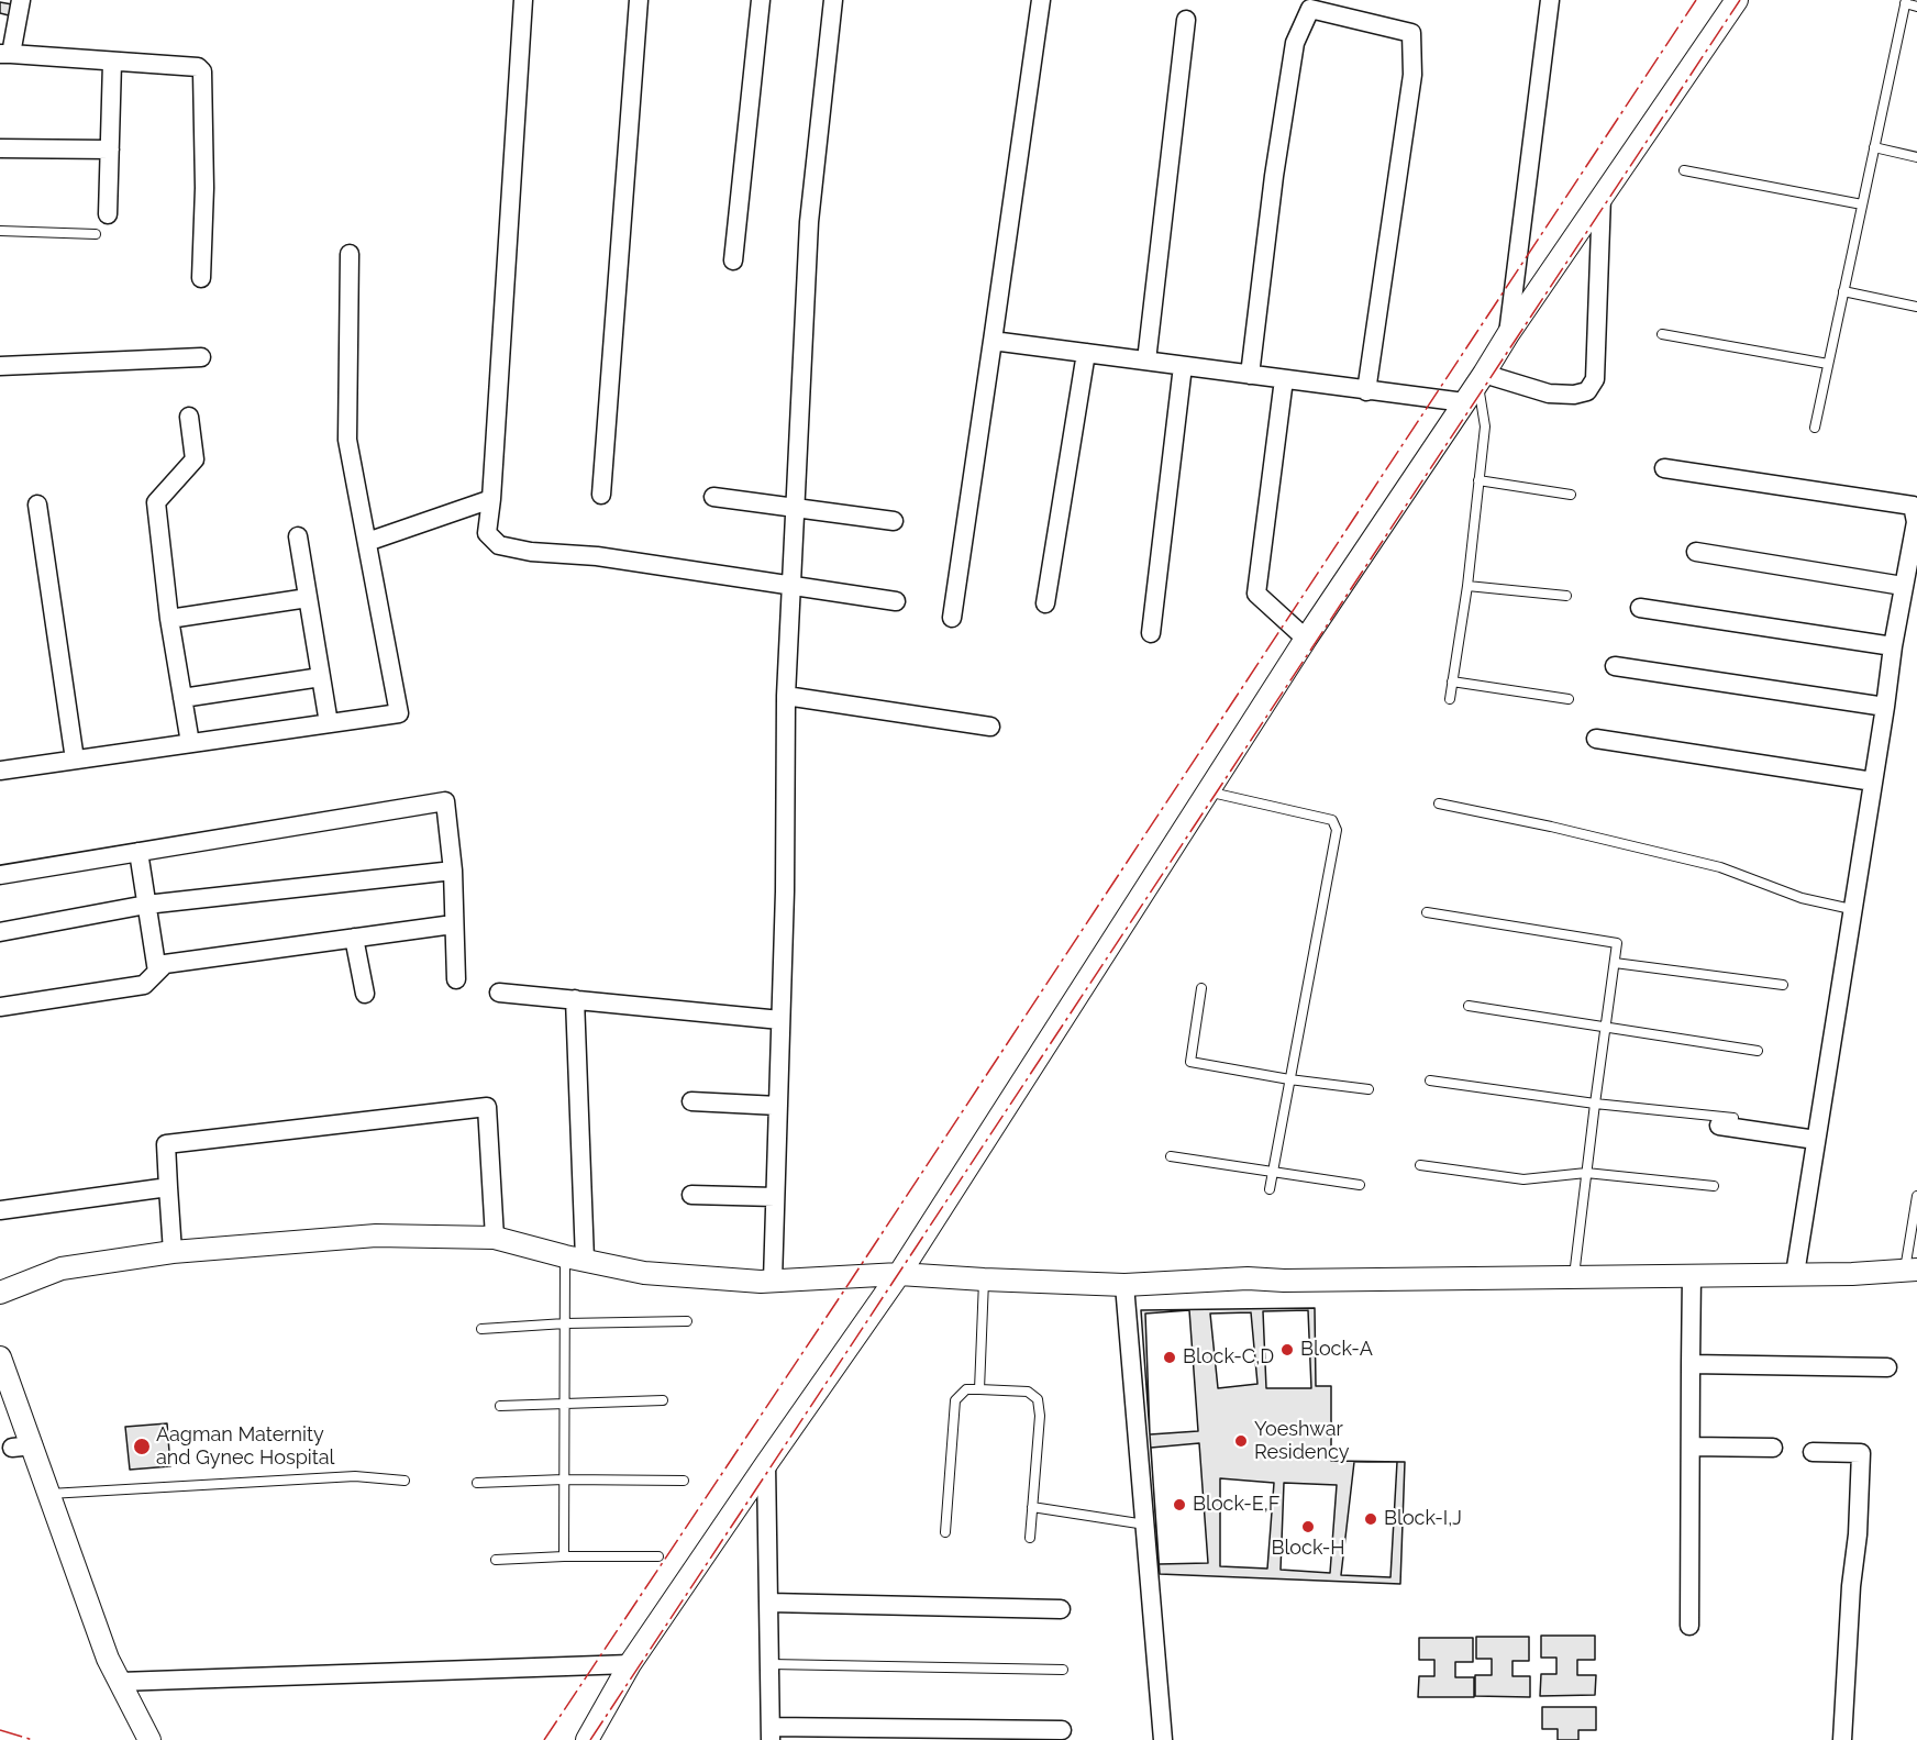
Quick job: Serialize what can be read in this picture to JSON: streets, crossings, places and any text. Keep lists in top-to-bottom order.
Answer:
{
  "places": [
    "Block-A",
    "Block-C,D",
    "Yoeshwar Residency",
    "Aagman Maternity and Gynec Hospital",
    "Block-E,F",
    "Block-I,J",
    "Block-H"
  ]
}
